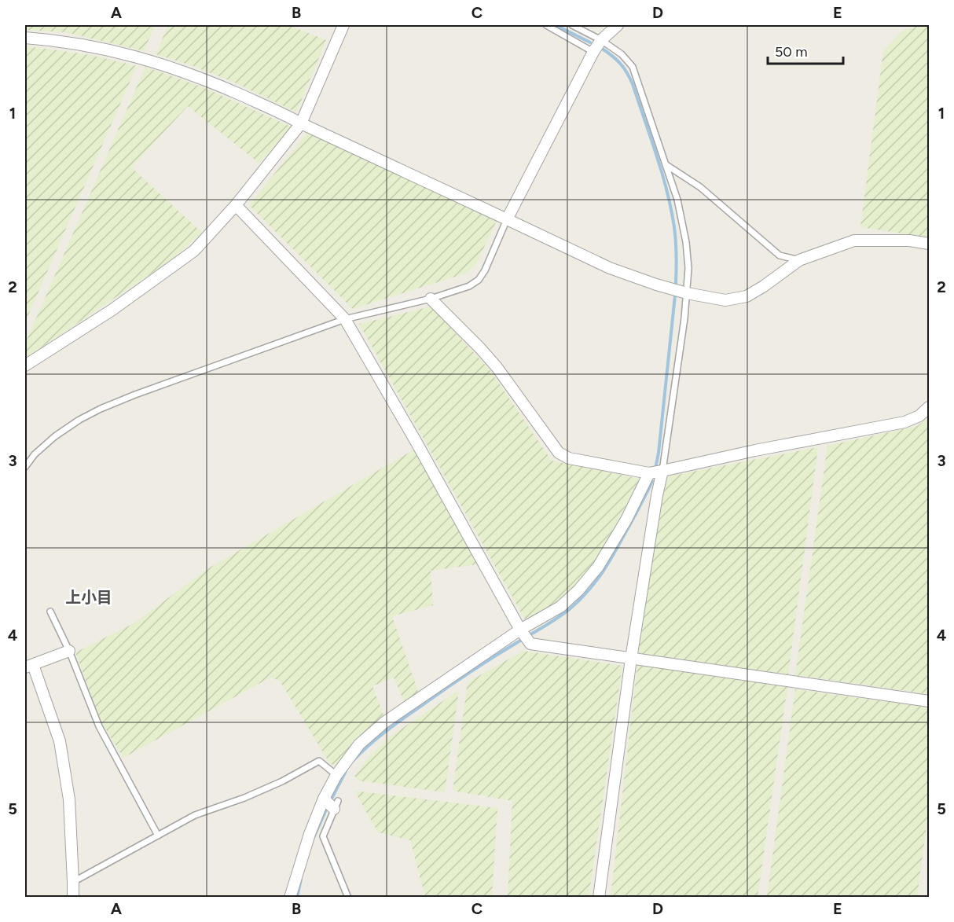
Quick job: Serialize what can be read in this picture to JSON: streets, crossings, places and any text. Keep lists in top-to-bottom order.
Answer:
{
  "districts": ["上小目"],
  "scale_bar": "50 m",
  "grid": {
    "columns": [
      "A",
      "B",
      "C",
      "D",
      "E"
    ],
    "rows": [
      "1",
      "2",
      "3",
      "4",
      "5"
    ]
  }
}
